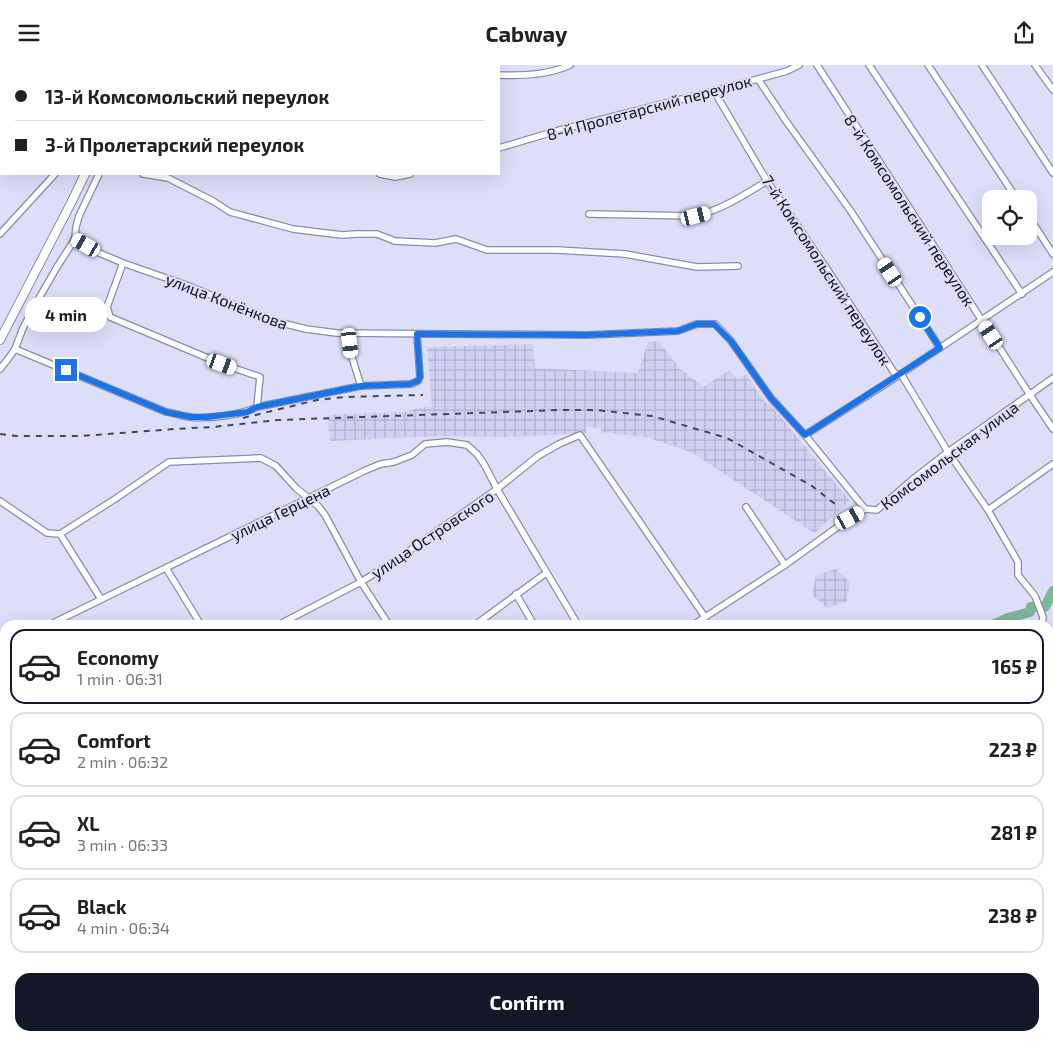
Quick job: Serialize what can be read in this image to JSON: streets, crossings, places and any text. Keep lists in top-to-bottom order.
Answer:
{
  "streets": {
    "street": [
      "8-й Пролетарский переулок",
      "8-й Комсомольский переулок",
      "7-й Комсомольский переулок",
      "улица Конёнкова",
      "Комсомольская улица",
      "улица Герцена",
      "улица Островского"
    ]
  },
  "crossings": [
    ["8-й Пролетарский переулок", "7-й Комсомольский переулок"],
    ["8-й Комсомольский переулок", "Комсомольская улица"],
    ["7-й Комсомольский переулок", "Комсомольская улица"],
    ["улица Конёнкова", "Комсомольская улица"],
    ["Комсомольская улица", "улица Островского"],
    ["улица Герцена", "улица Островского"]
  ],
  "page": {
    "header": "Cabway",
    "banner": ["13-й Комсомольский переулок", "3-й Пролетарский переулок"],
    "bubble": "4 min",
    "list": [
      {
        "name": "Economy",
        "note": "1 min · 06:31",
        "value": "165 ₽"
      },
      {
        "name": "Comfort",
        "note": "2 min · 06:32",
        "value": "223 ₽"
      },
      {
        "name": "XL",
        "note": "3 min · 06:33",
        "value": "281 ₽"
      },
      {
        "name": "Black",
        "note": "4 min · 06:34",
        "value": "238 ₽"
      }
    ],
    "buttons": "Confirm"
  }
}
